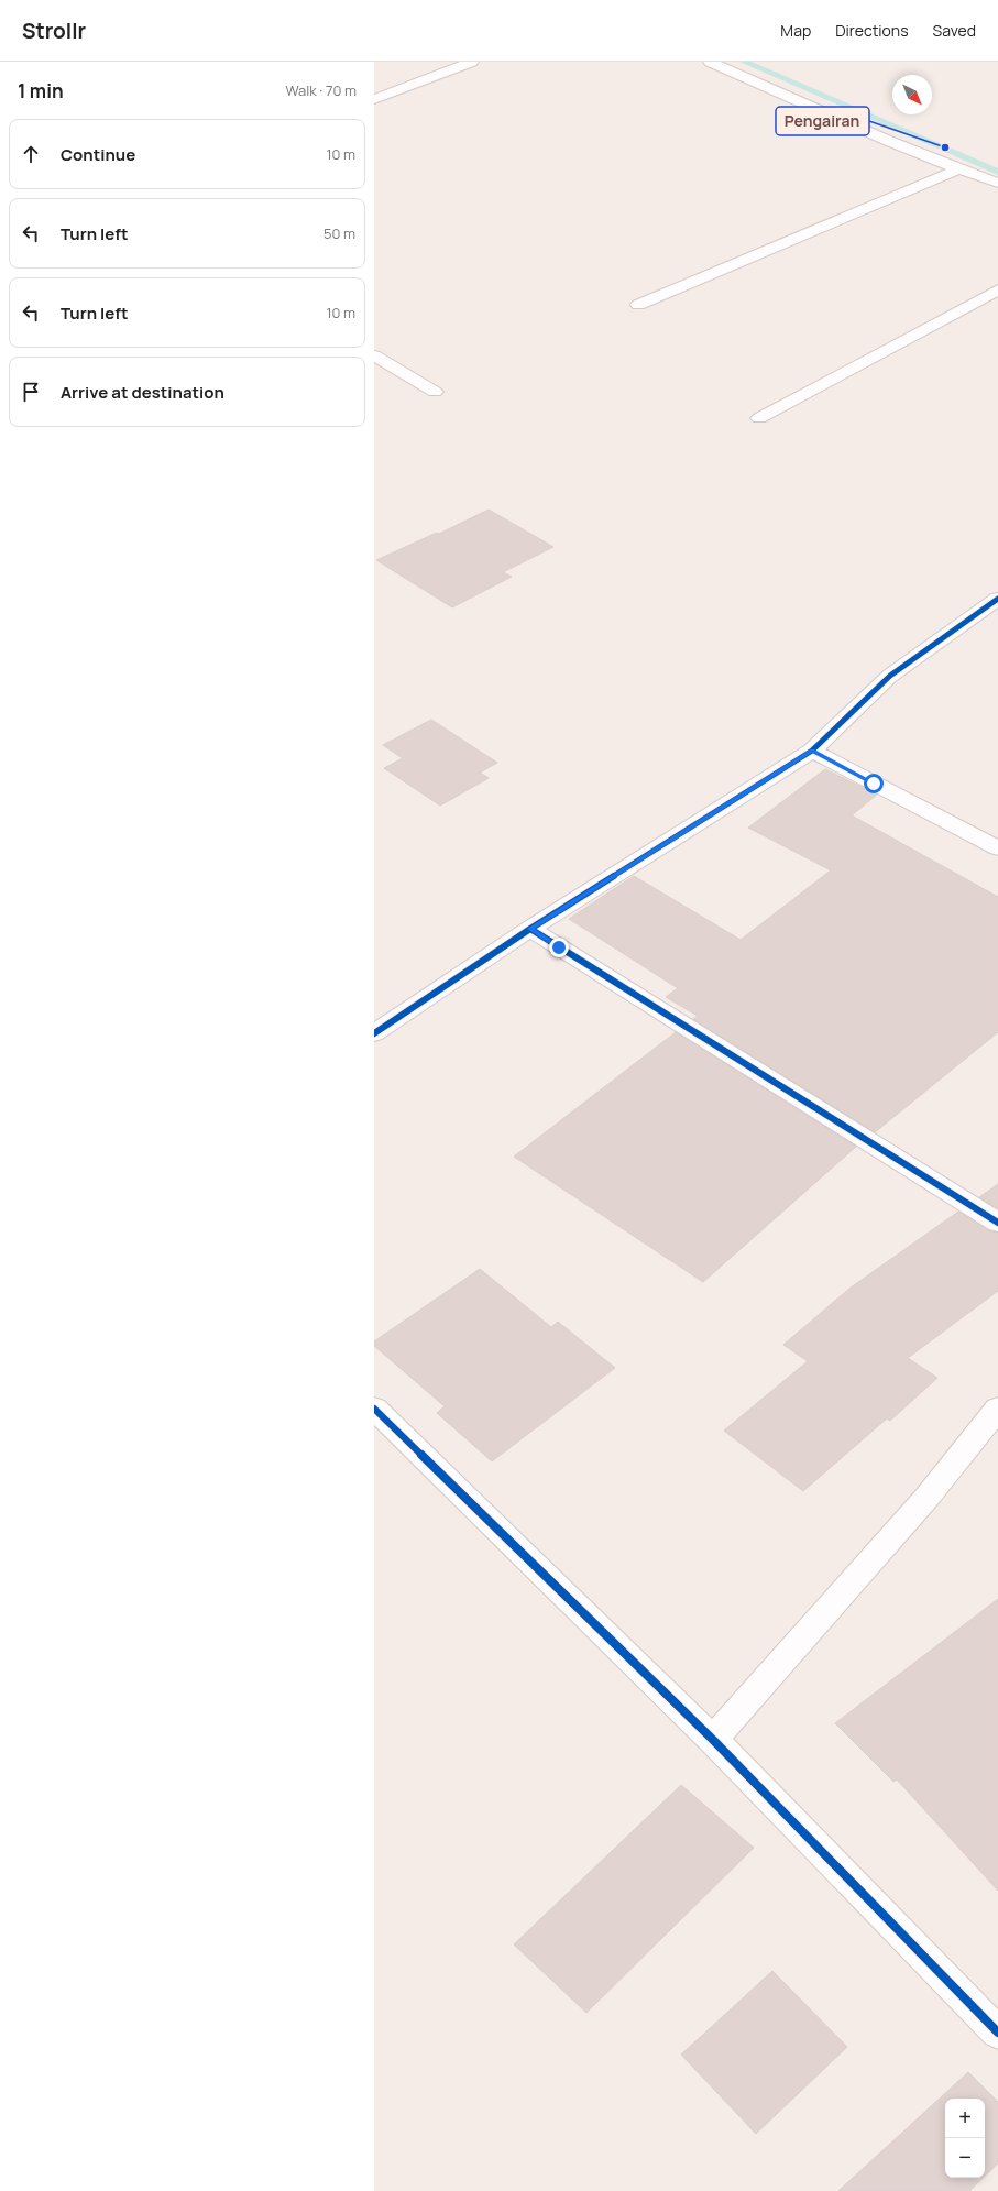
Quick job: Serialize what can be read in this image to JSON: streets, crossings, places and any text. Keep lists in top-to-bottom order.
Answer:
{
  "places": ["Pengairan"],
  "north": "bottom right",
  "page": {
    "header": "Strollr",
    "nav": ["Map", "Directions", "Saved"],
    "heading": ["1 min", "Walk · 70 m"],
    "list": [
      ["Continue", "10 m"],
      ["Turn left", "50 m"],
      ["Turn left", "10 m"],
      "Arrive at destination"
    ],
    "map_buttons": ["+", "−"]
  }
}
